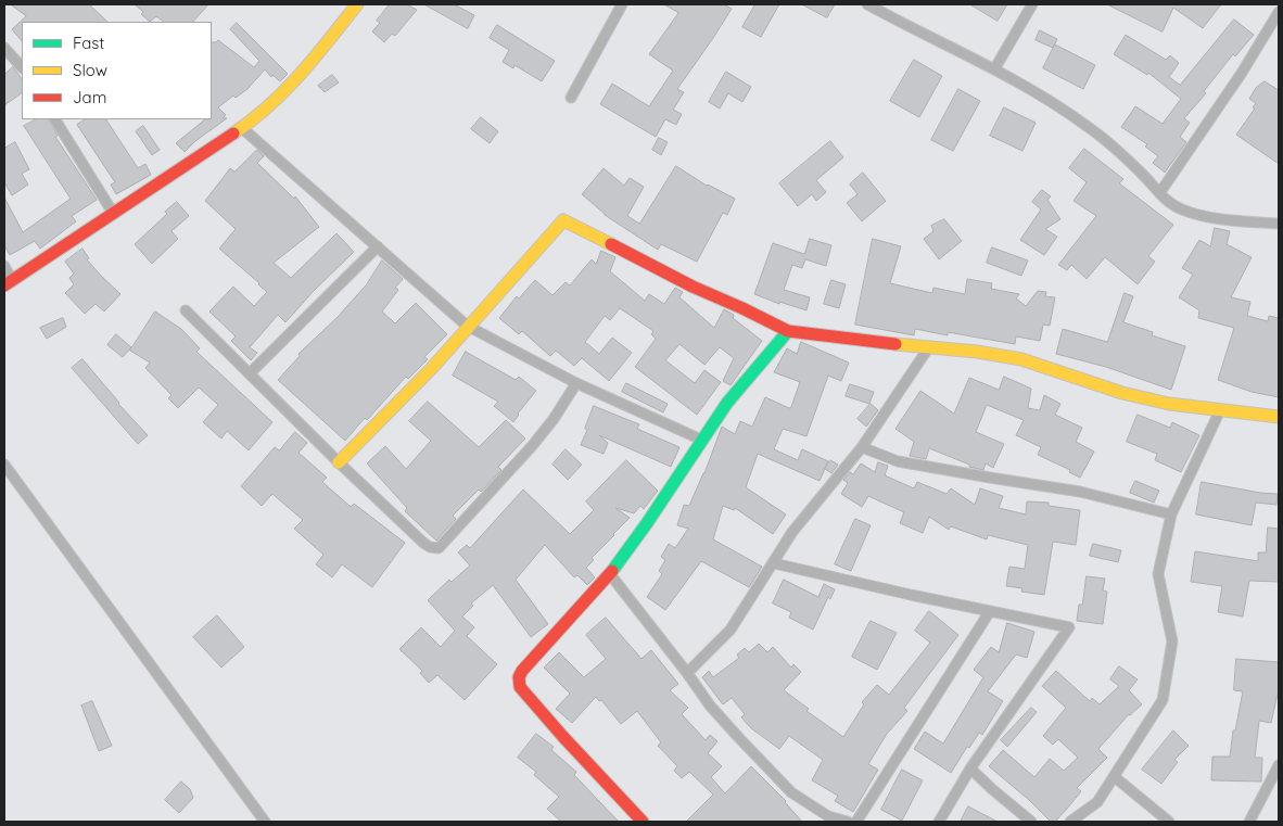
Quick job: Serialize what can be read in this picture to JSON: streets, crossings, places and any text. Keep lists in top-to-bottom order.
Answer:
{
  "legend": ["Fast", "Slow", "Jam"]
}
